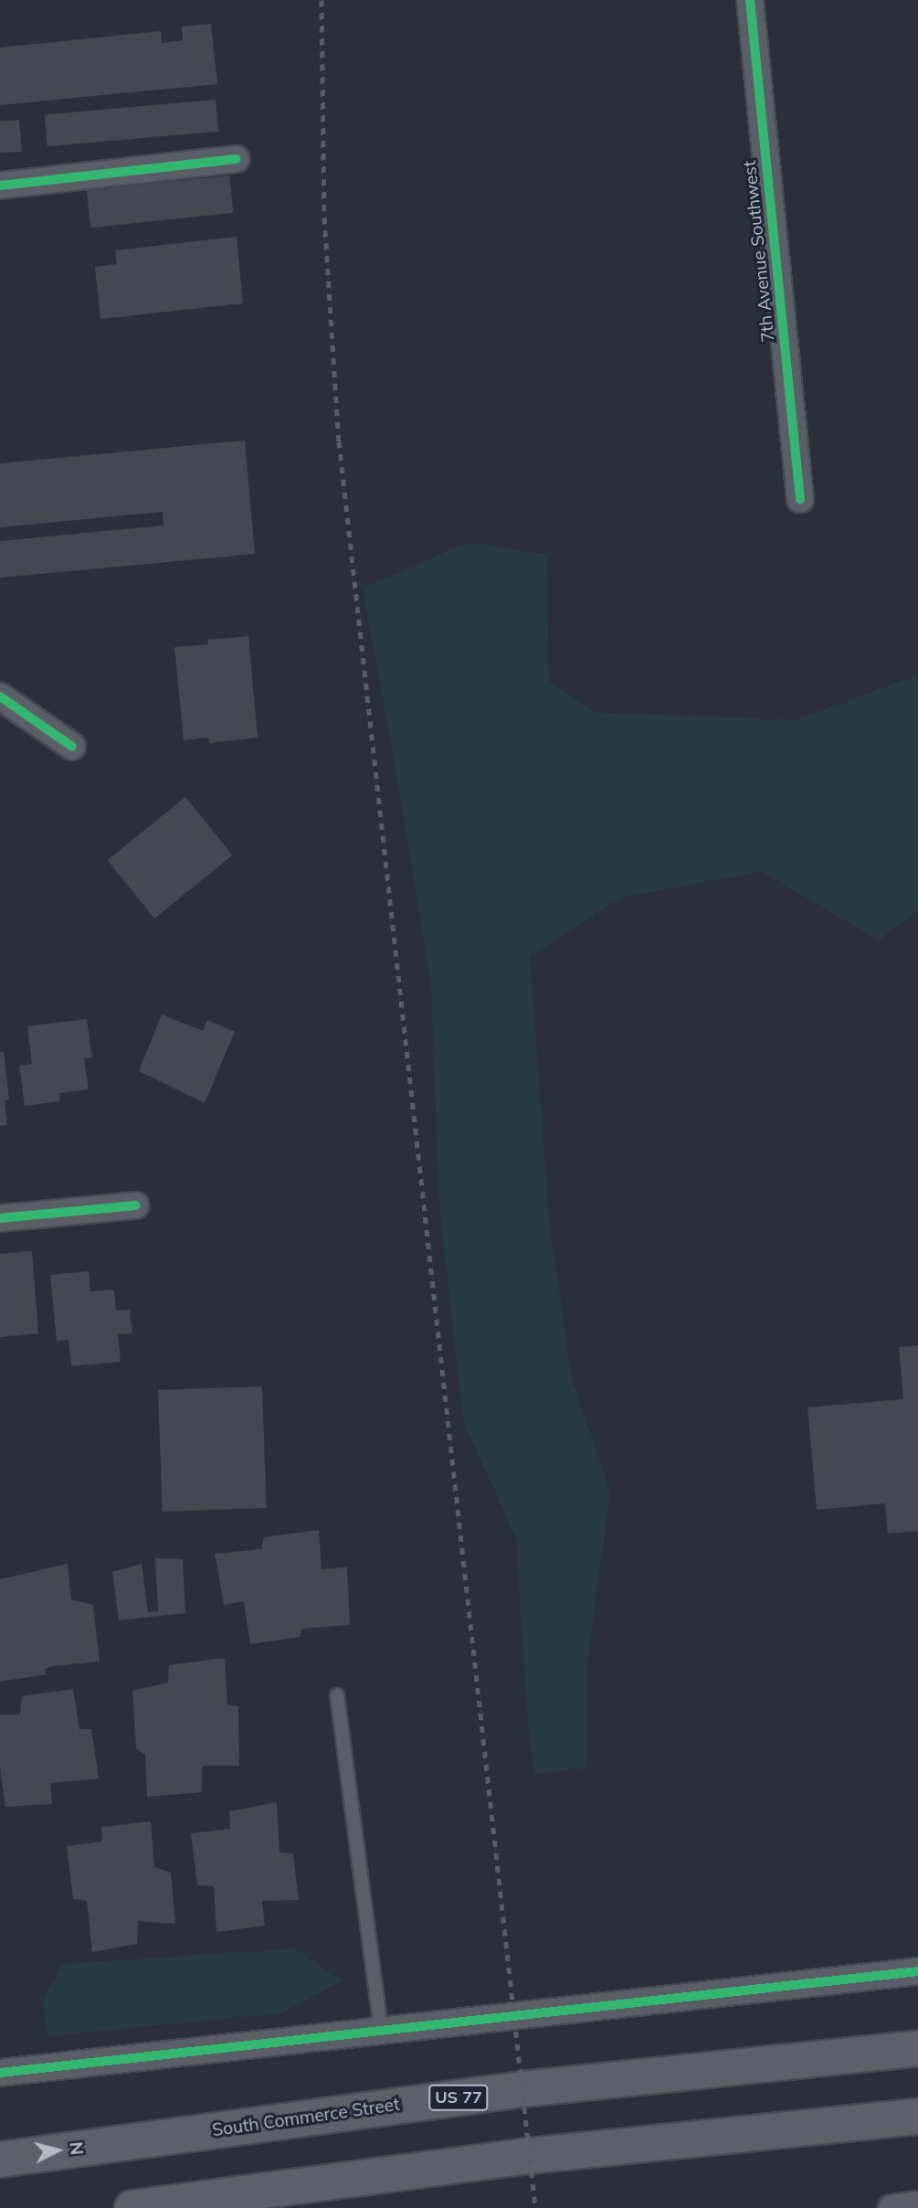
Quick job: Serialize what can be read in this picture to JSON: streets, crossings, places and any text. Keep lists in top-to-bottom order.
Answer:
{
  "streets": {
    "main road": ["US 77", "South Commerce Street"],
    "street": ["7th Avenue Southwest"]
  },
  "north": "right"
}
